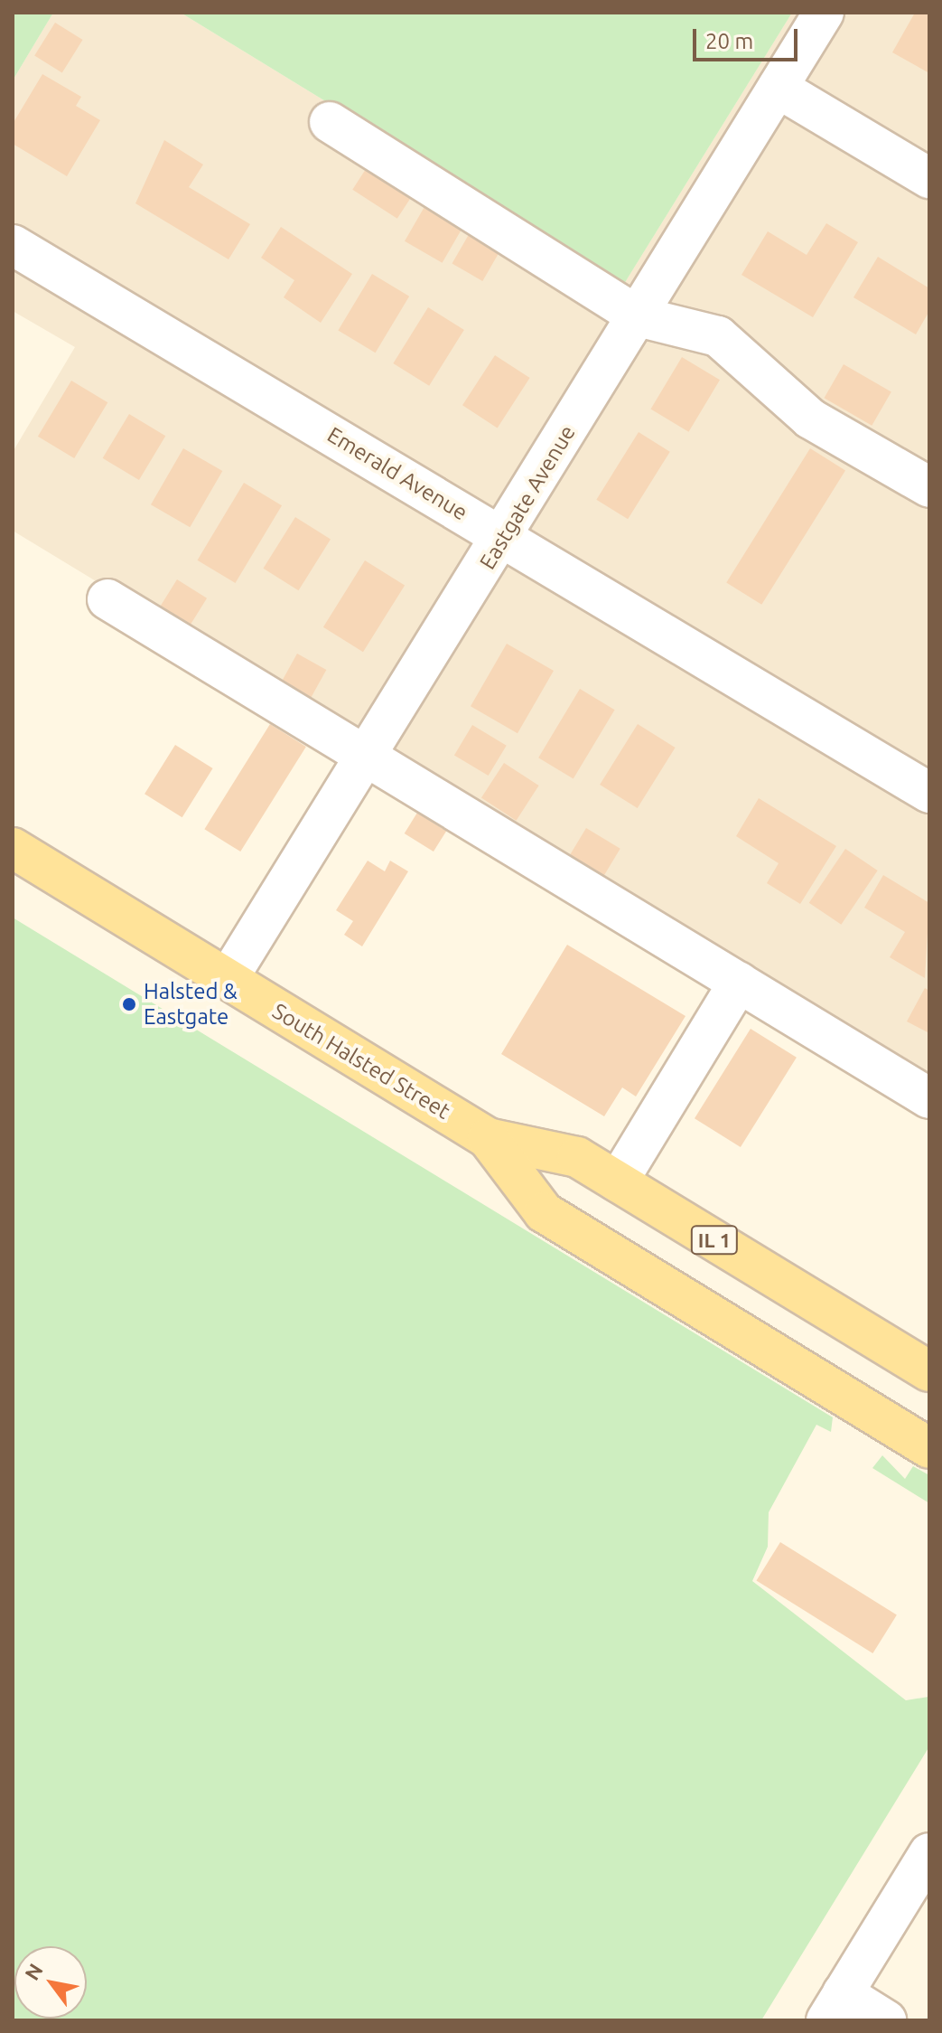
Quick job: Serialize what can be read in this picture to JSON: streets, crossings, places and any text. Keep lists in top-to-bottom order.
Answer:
{
  "streets": {
    "main road": ["South Halsted Street", "IL 1"],
    "street": ["Emerald Avenue", "Eastgate Avenue"]
  },
  "crossings": [
    ["Emerald Avenue", "Eastgate Avenue"],
    ["Eastgate Avenue", "South Halsted Street"]
  ],
  "places": ["Halsted & Eastgate"],
  "scale_bar": "20 m",
  "north": "top left"
}
